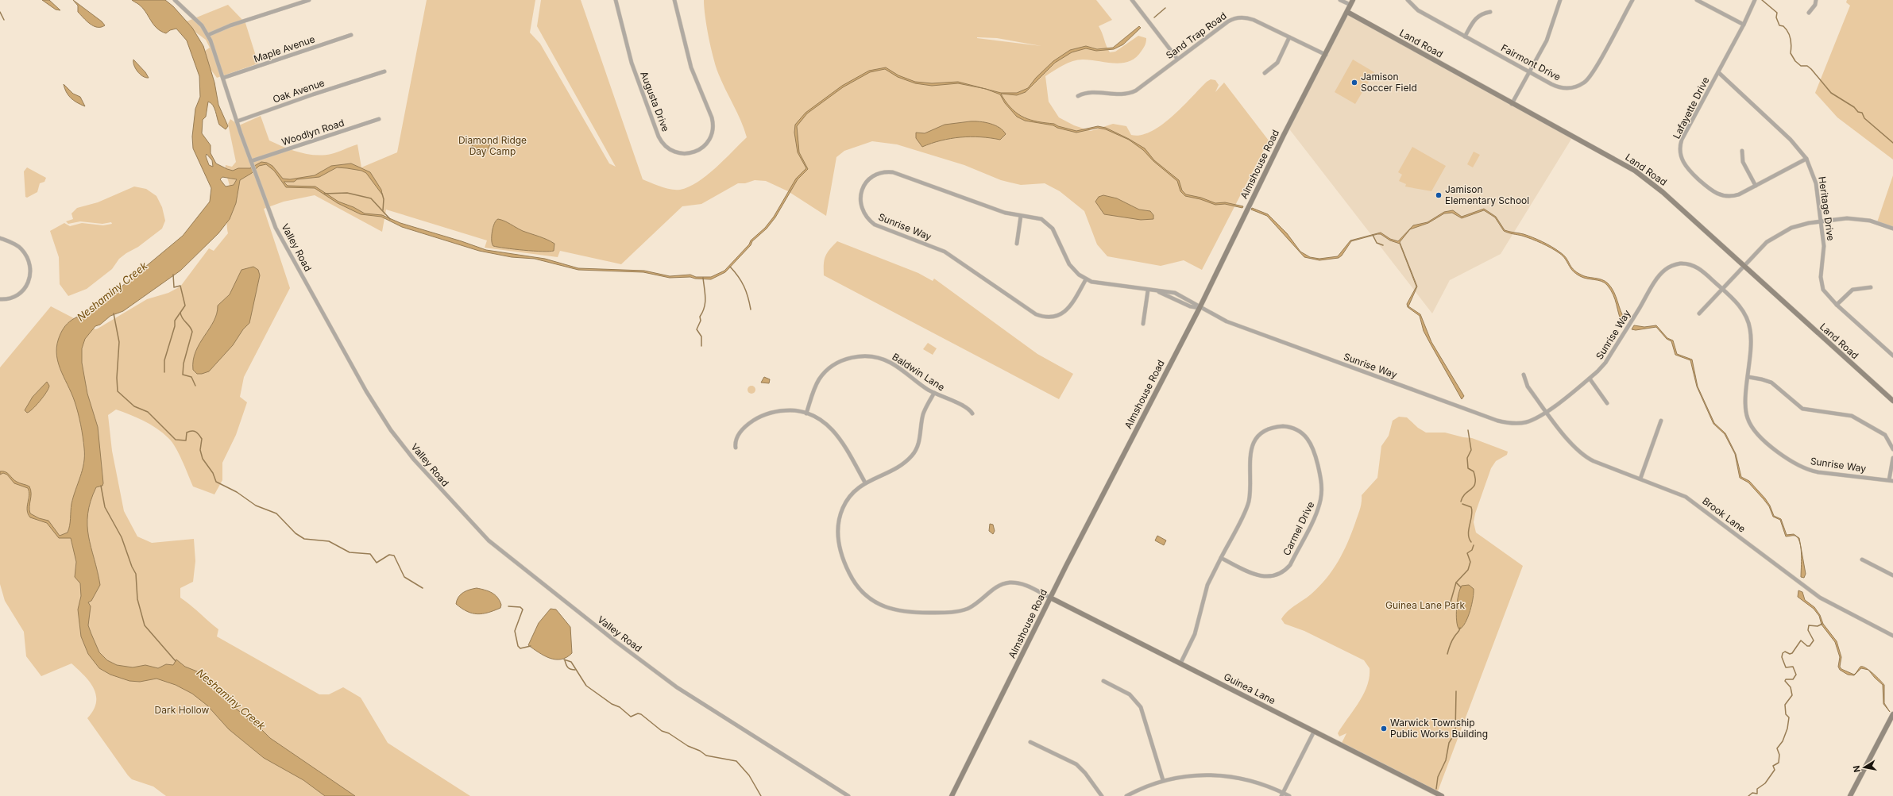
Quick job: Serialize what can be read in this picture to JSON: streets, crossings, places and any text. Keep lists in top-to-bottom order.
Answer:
{
  "streets": {
    "street": [
      "Sand Trap Road",
      "Land Road",
      "Maple Avenue",
      "Fairmont Drive",
      "Oak Avenue",
      "Augusta Drive",
      "Lafayette Drive",
      "Woodlyn Road",
      "Almshouse Road",
      "Heritage Drive",
      "Sunrise Way",
      "Valley Road",
      "Baldwin Lane",
      "Brook Lane",
      "Carmel Drive",
      "Guinea Lane"
    ]
  },
  "crossings": [
    ["Sand Trap Road", "Almshouse Road"],
    ["Land Road", "Almshouse Road"],
    ["Maple Avenue", "Valley Road"],
    ["Oak Avenue", "Valley Road"],
    ["Lafayette Drive", "Heritage Drive"],
    ["Woodlyn Road", "Valley Road"],
    ["Almshouse Road", "Sunrise Way"],
    ["Almshouse Road", "Guinea Lane"],
    ["Sunrise Way", "Brook Lane"],
    ["Carmel Drive", "Guinea Lane"]
  ],
  "water": ["Neshaminy Creek"],
  "parks": ["Diamond Ridge Day Camp", "Guinea Lane Park", "Dark Hollow"],
  "places": ["Jamison Soccer Field", "Jamison Elementary School", "Warwick Township Public Works Building"],
  "north": "left"
}
